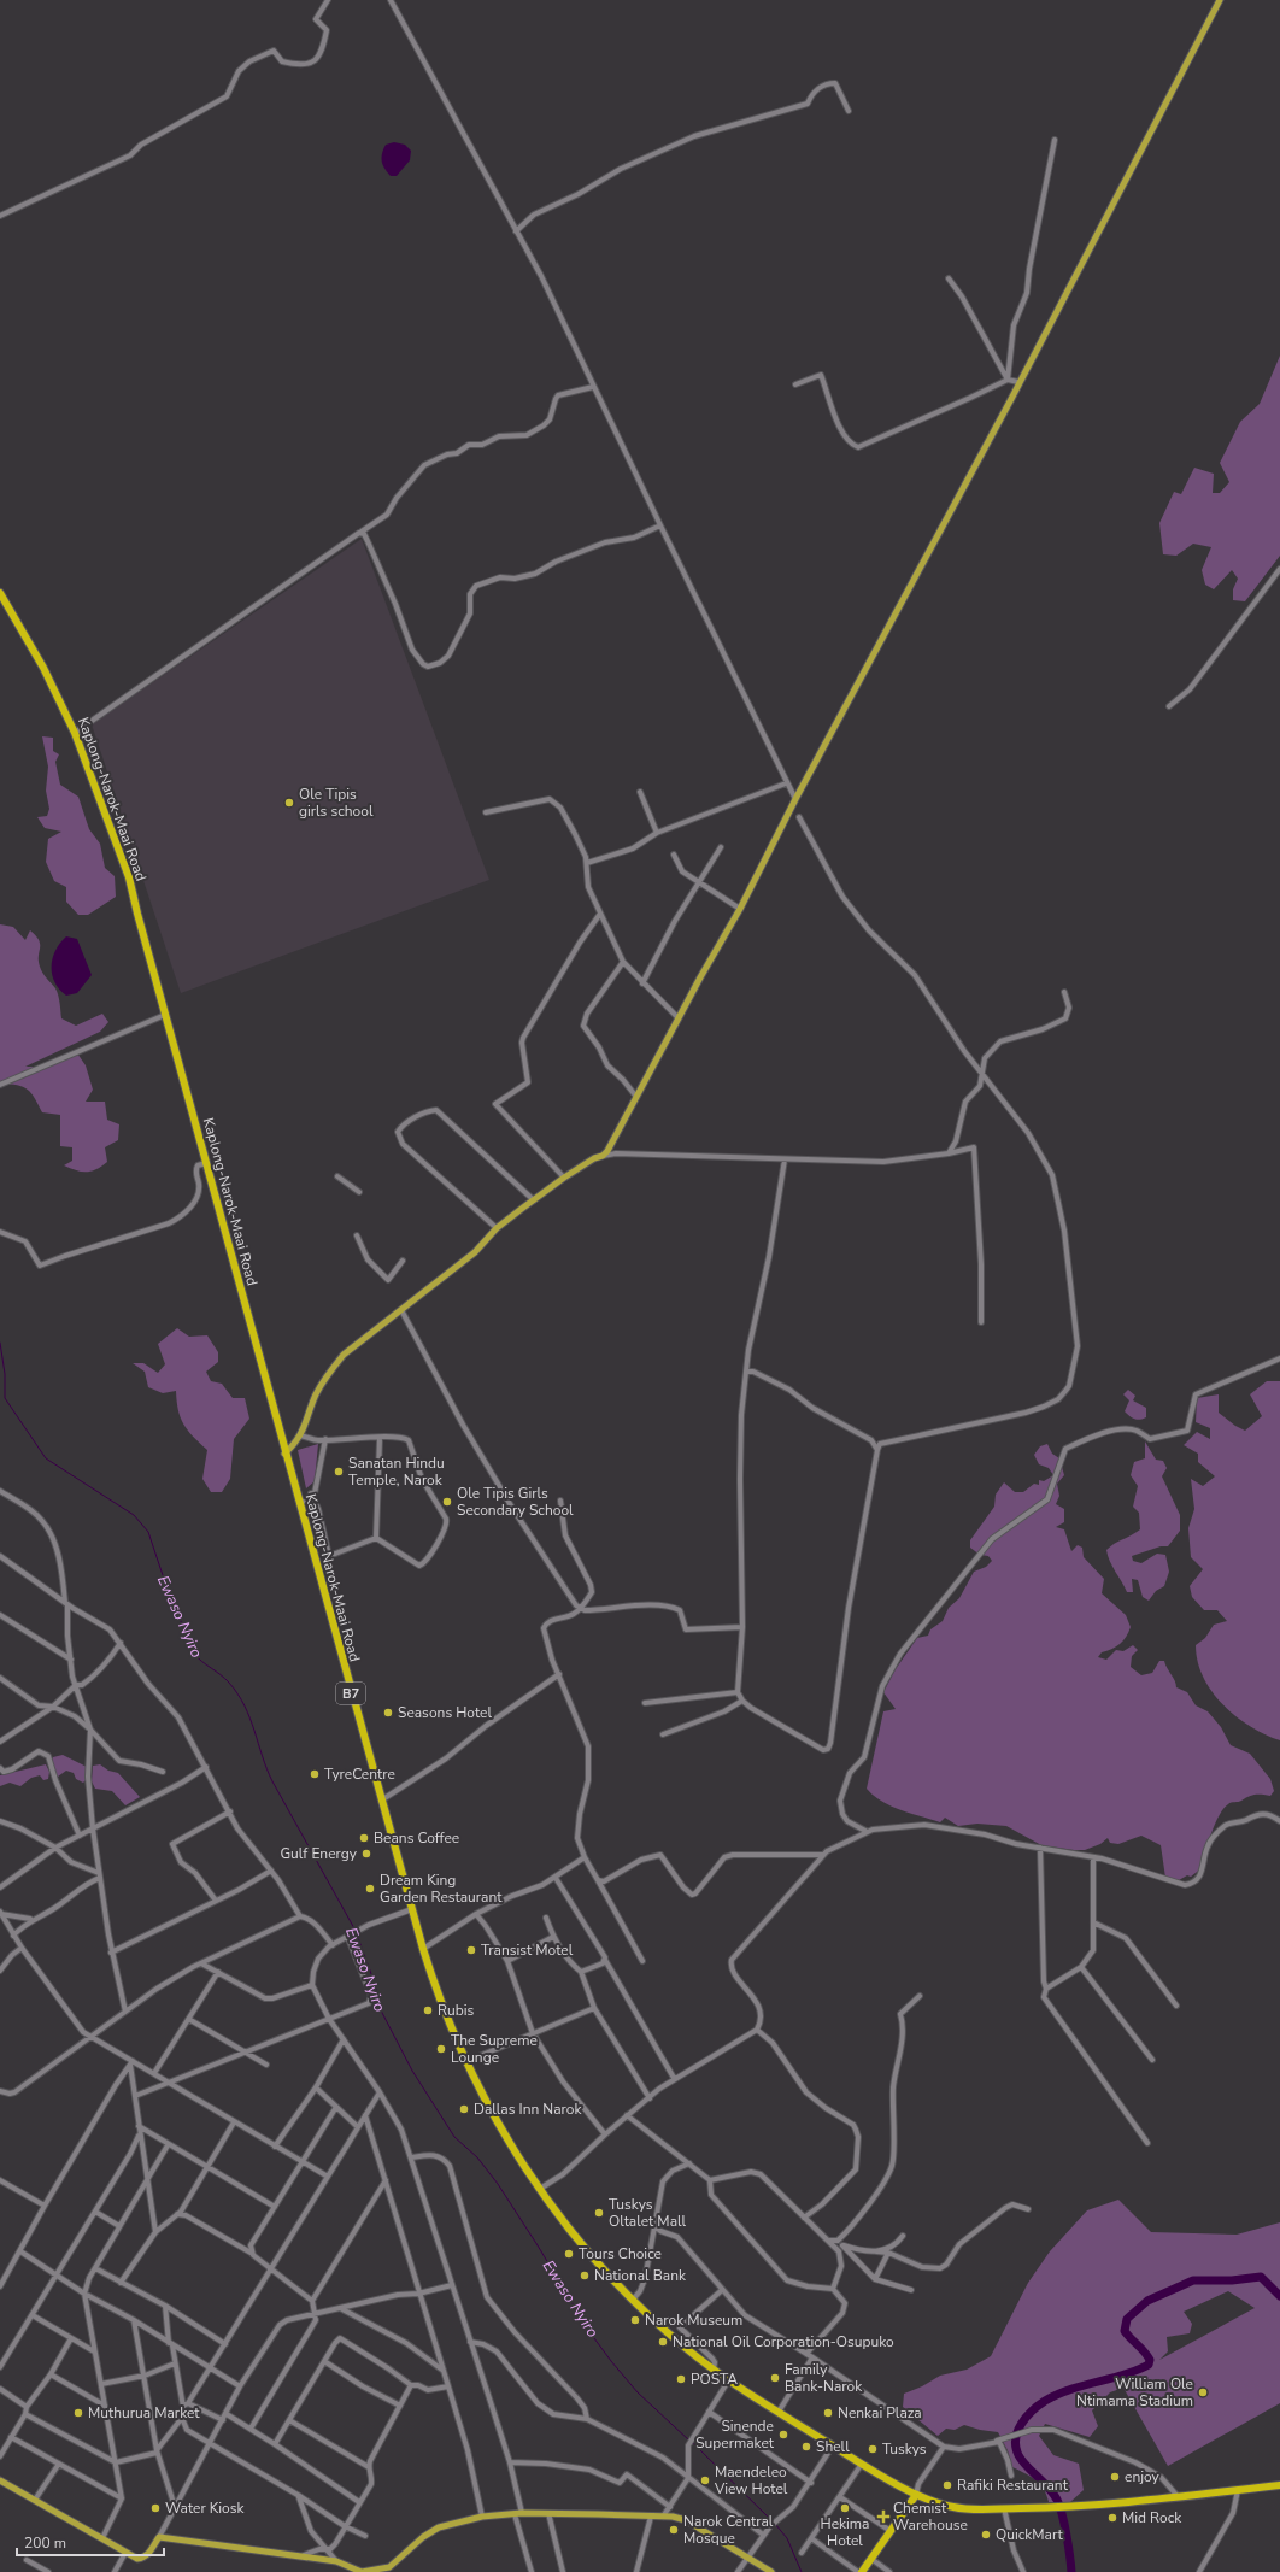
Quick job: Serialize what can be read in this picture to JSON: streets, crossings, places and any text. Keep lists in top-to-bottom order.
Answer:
{
  "streets": {
    "highway": ["Kaplong-Narok-Maai Road", "B7"]
  },
  "crossings": [
    ["Kaplong-Narok-Maai Road", "B7"]
  ],
  "water": ["Ewaso Nyiro"],
  "places": {
    "other": [
      "Ole Tipis girls school",
      "Sanatan Hindu Temple, Narok",
      "Ole Tipis Girls Secondary School",
      "Seasons Hotel",
      "TyreCentre",
      "Beans Coffee",
      "Gulf Energy",
      "Dream King Garden Restaurant",
      "Transist Motel",
      "Rubis",
      "The Supreme Lounge",
      "Dallas Inn Narok",
      "Tuskys Oltalet Mall",
      "Tours Choice",
      "National Bank",
      "Narok Museum",
      "National Oil Corporation-Osupuko",
      "Family Bank-Narok",
      "POSTA",
      "William Ole Ntimama Stadium",
      "Muthurua Market",
      "Nenkai Plaza",
      "Sinende Supermaket",
      "Shell",
      "Tuskys",
      "enjoy",
      "Maendeleo View Hotel",
      "Rafiki Restaurant",
      "Water Kiosk",
      "Hekima Hotel",
      "Mid Rock",
      "Narok Central Mosque",
      "QuickMart"
    ],
    "health": ["Chemist Warehouse"]
  },
  "scale_bar": "200 m"
}
